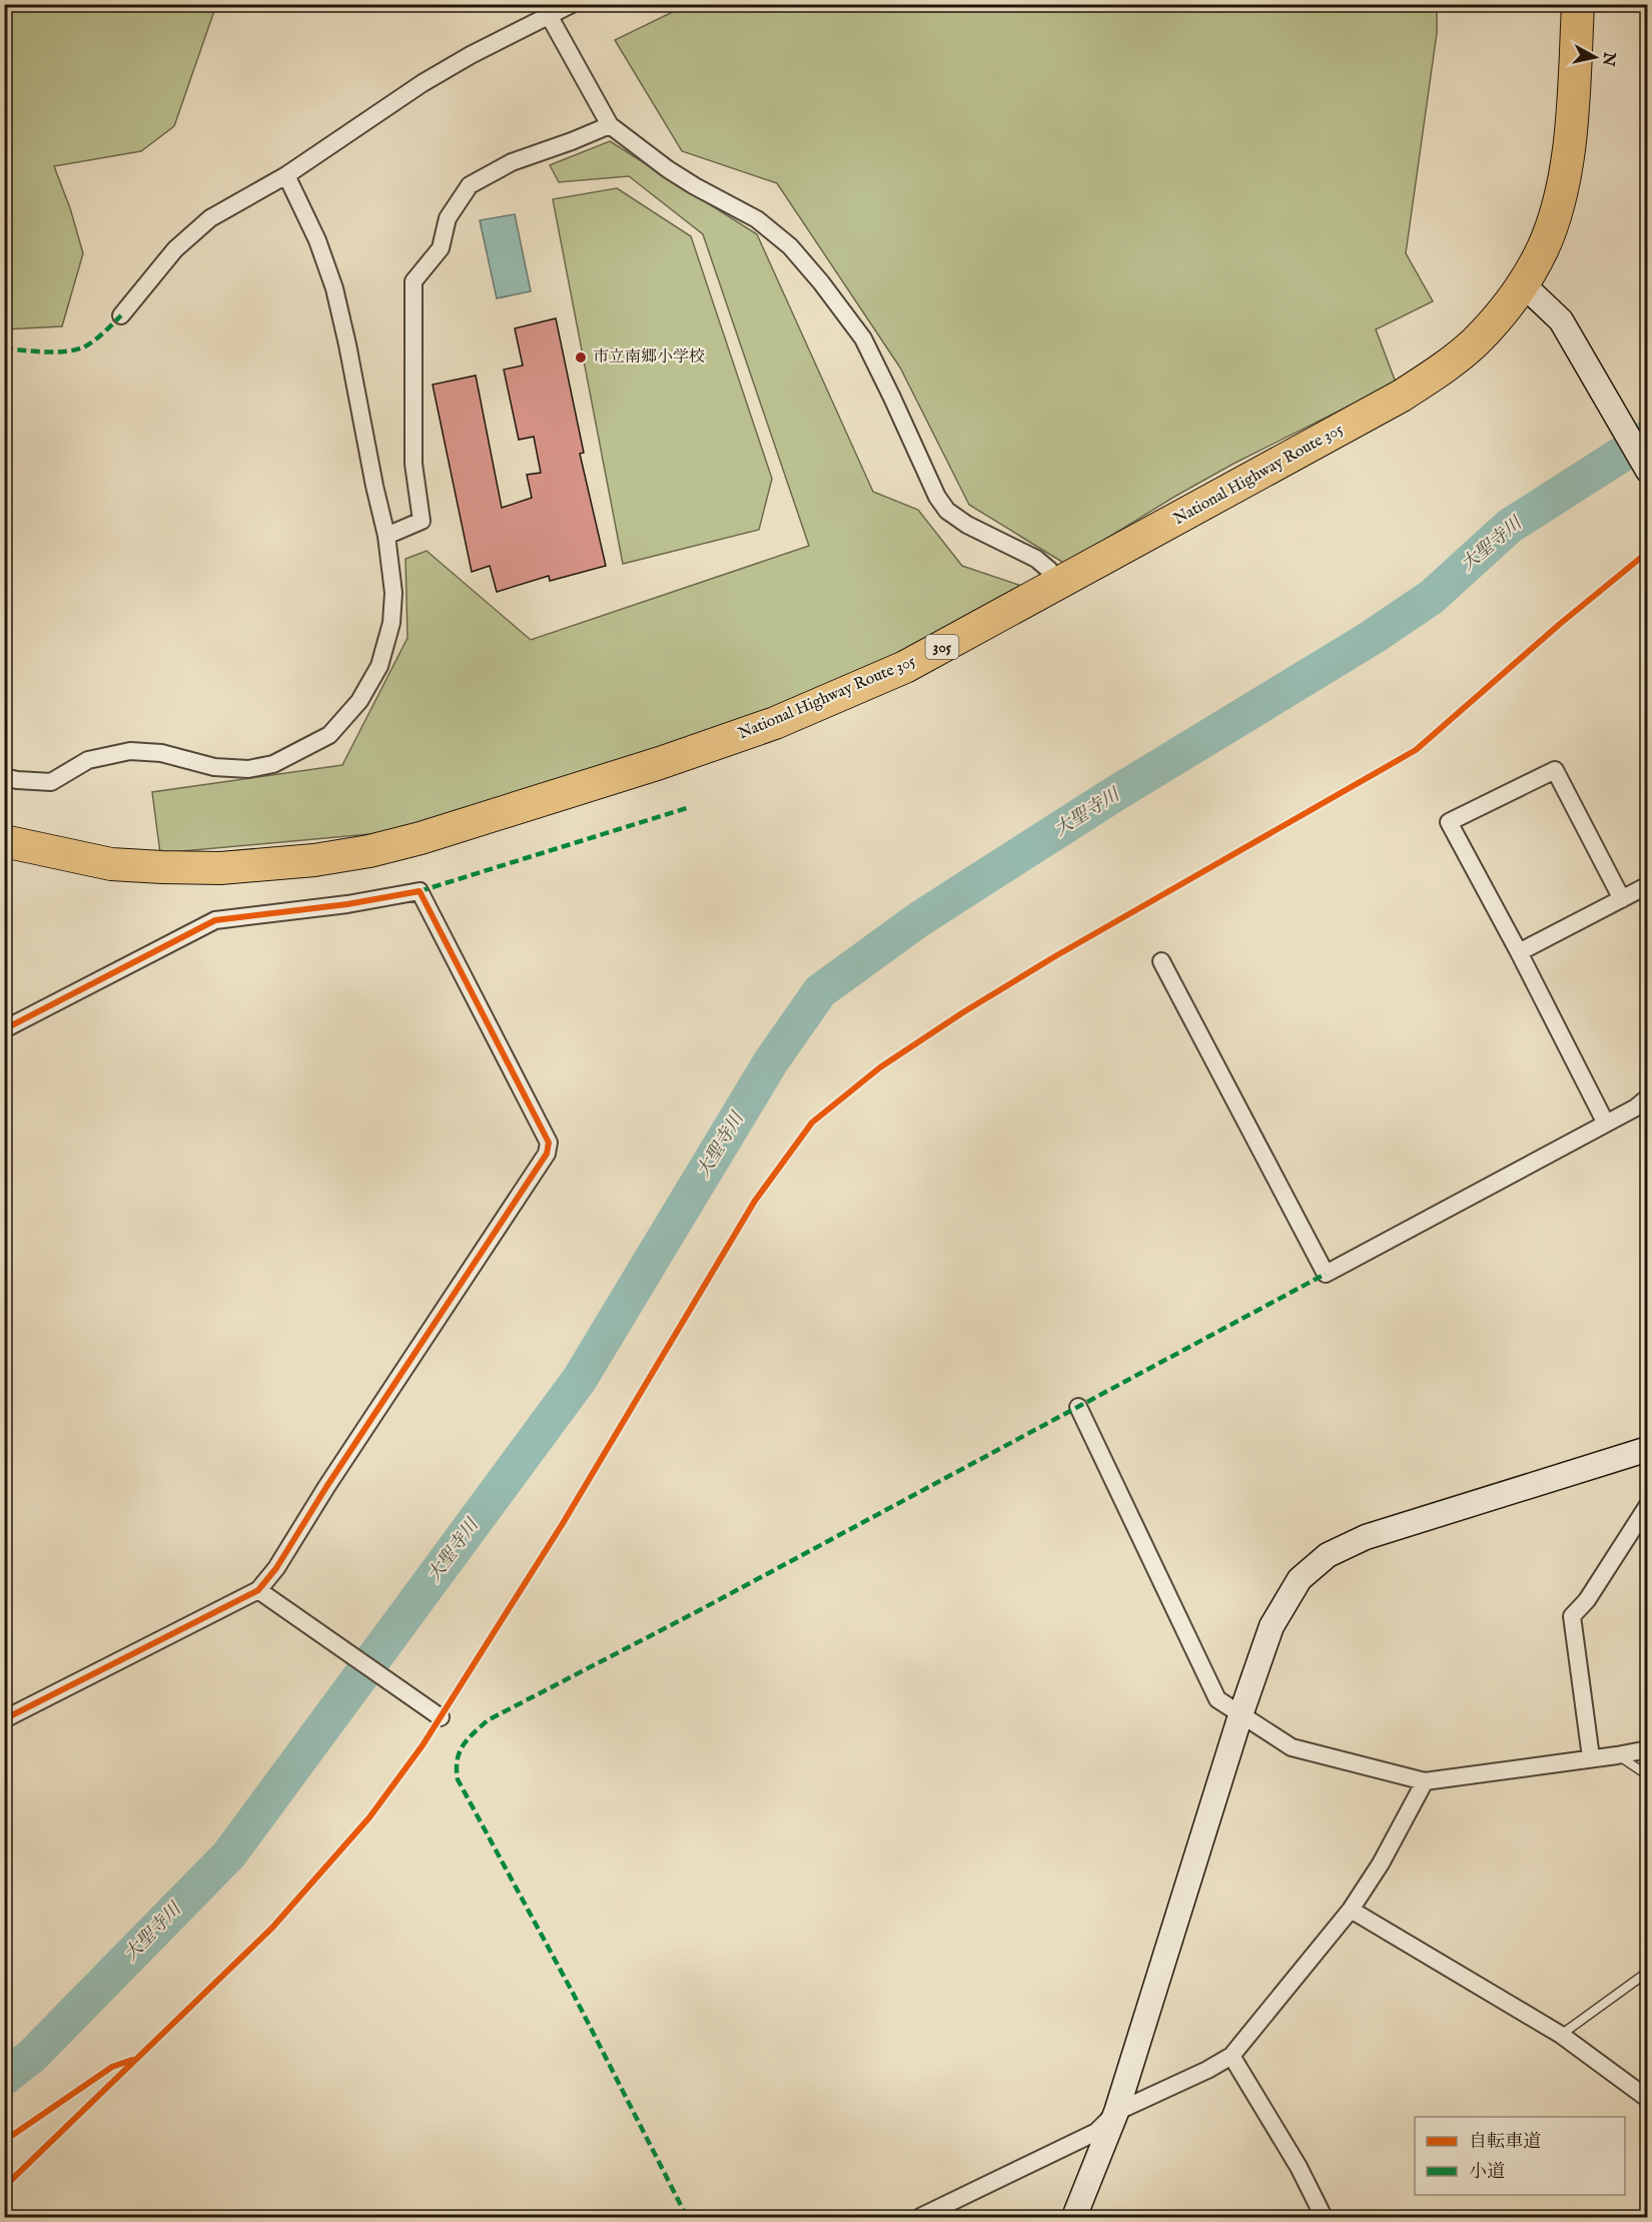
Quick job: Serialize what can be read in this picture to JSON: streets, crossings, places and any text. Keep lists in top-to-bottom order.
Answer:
{
  "streets": {
    "highway": ["National Highway Route 305", "305"]
  },
  "water": ["大聖寺川"],
  "places": ["市立南郷小学校"],
  "legend": ["自転車道", "小道"],
  "north": "right"
}
